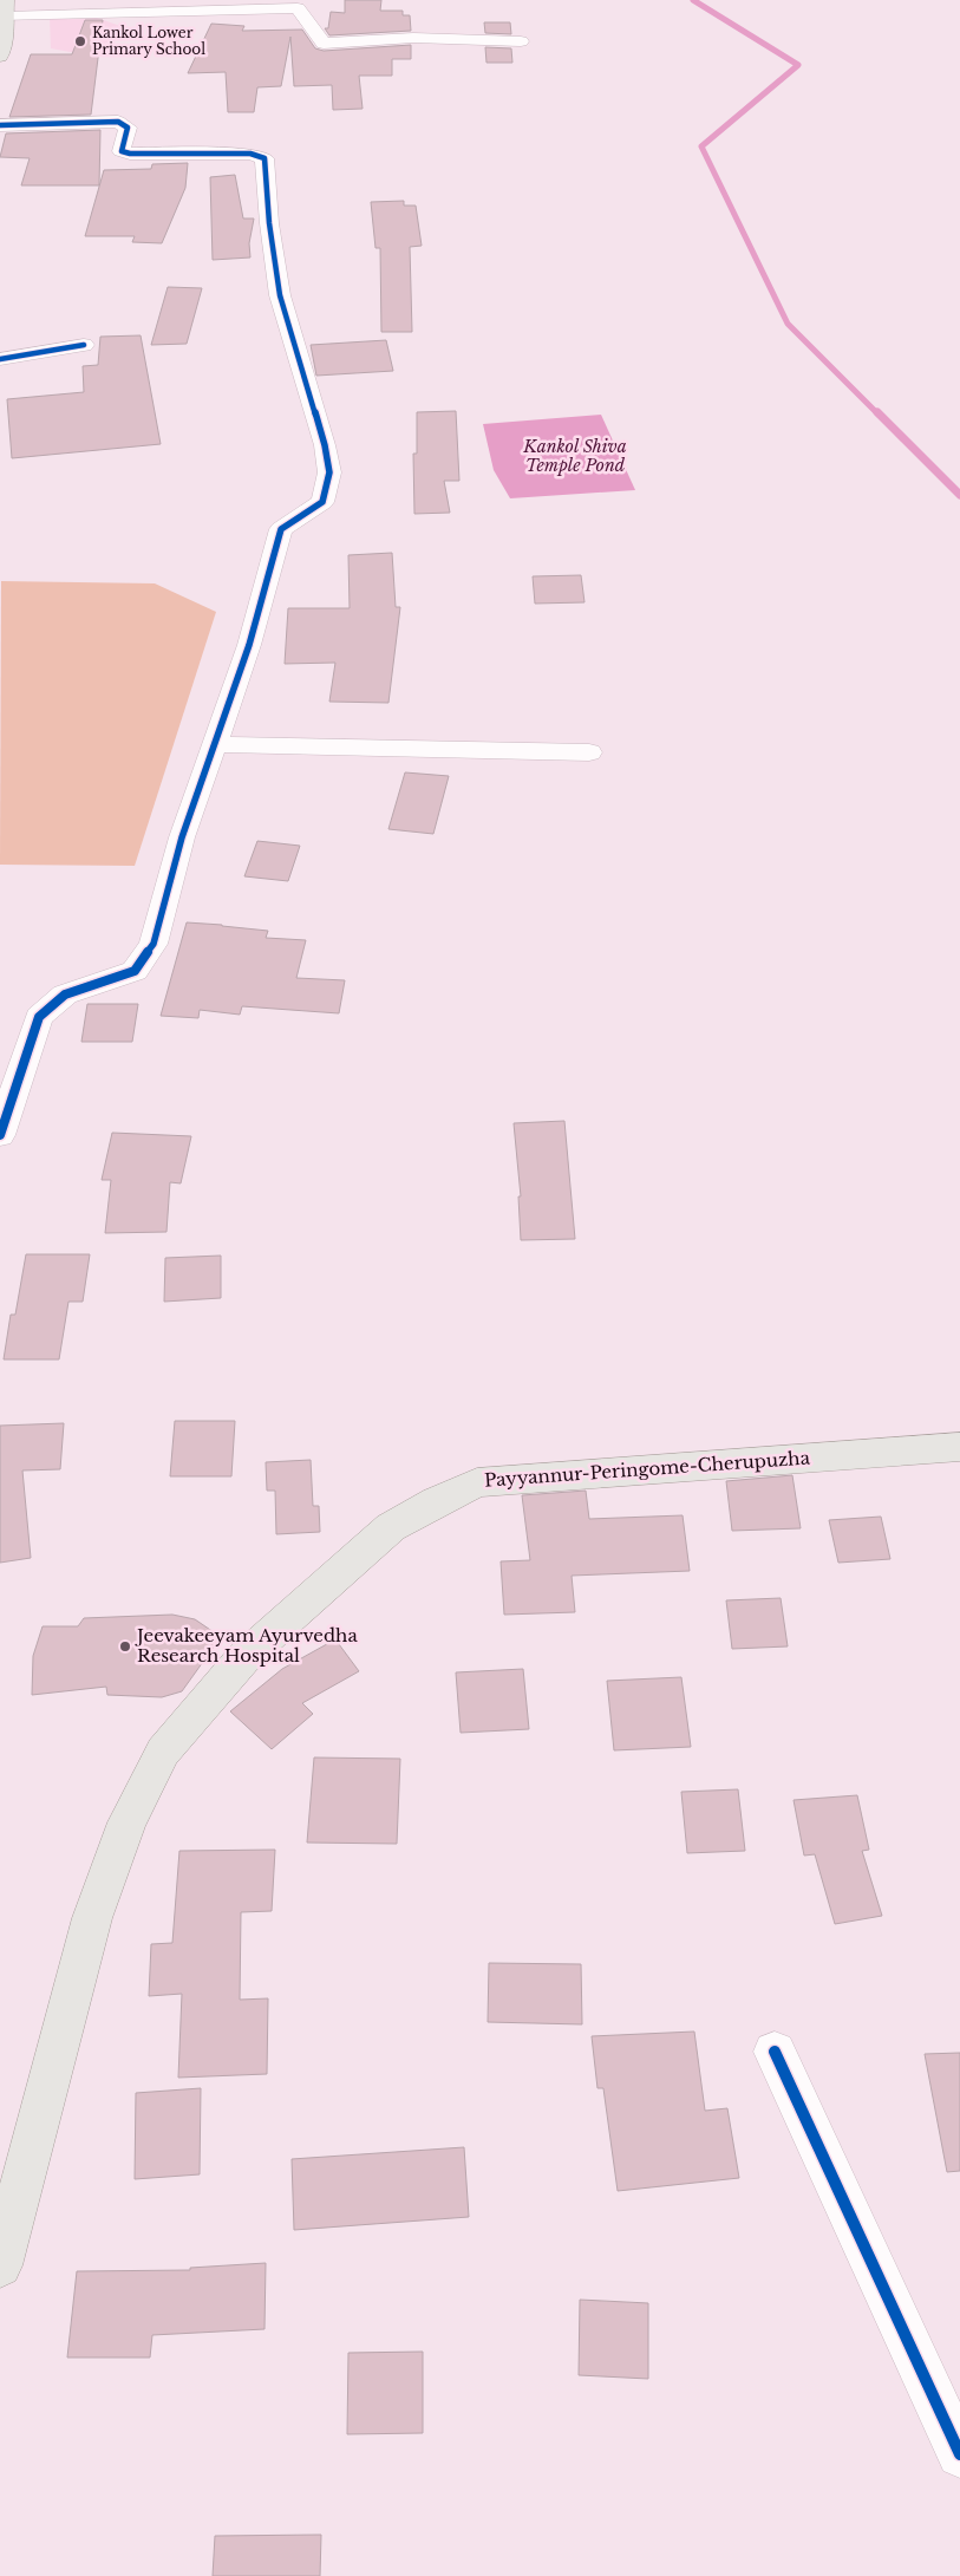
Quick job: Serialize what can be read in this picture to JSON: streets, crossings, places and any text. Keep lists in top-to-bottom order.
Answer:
{
  "streets": {
    "main road": ["Payyannur-Peringome-Cherupuzha"]
  },
  "water": ["Kankol Shiva Temple Pond"],
  "places": ["Kankol Lower Primary School", "Jeevakeeyam Ayurvedha Research Hospital"]
}
